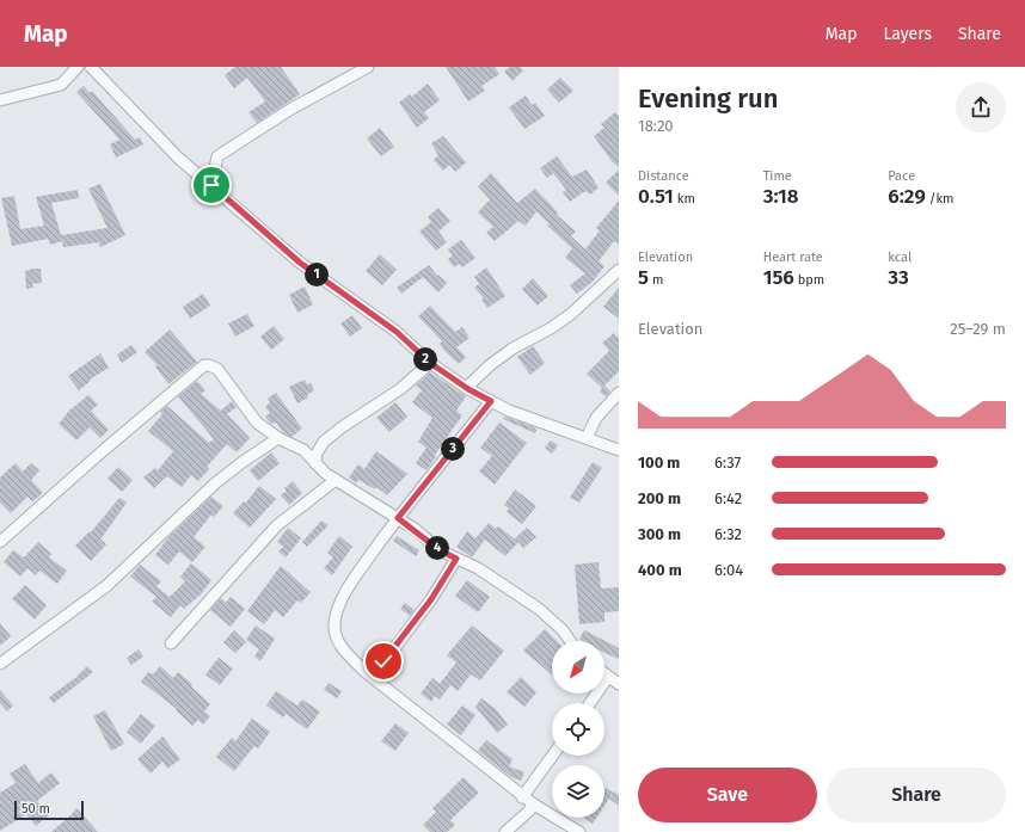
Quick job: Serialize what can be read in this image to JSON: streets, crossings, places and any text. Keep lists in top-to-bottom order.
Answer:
{
  "scale_bar": "50 m",
  "north": "bottom left",
  "page": {
    "header": "Map",
    "nav": ["Map", "Layers", "Share"],
    "heading": ["Evening run", "18:20"],
    "stats": [
      ["Distance", "0.51 km"],
      ["Time", "3:18"],
      ["Pace", "6:29 /km"],
      ["Elevation", "5 m"],
      ["Heart rate", "156 bpm"],
      ["kcal", "33"]
    ],
    "pins": [
      "1",
      "2",
      "3",
      "4"
    ],
    "chart": ["Elevation", "25–29 m"],
    "list": [
      {
        "name": "100 m",
        "note": "6:37"
      },
      {
        "name": "200 m",
        "note": "6:42"
      },
      {
        "name": "300 m",
        "note": "6:32"
      },
      {
        "name": "400 m",
        "note": "6:04"
      }
    ],
    "buttons": ["Save", "Share"],
    "scale": "50 m"
  }
}
